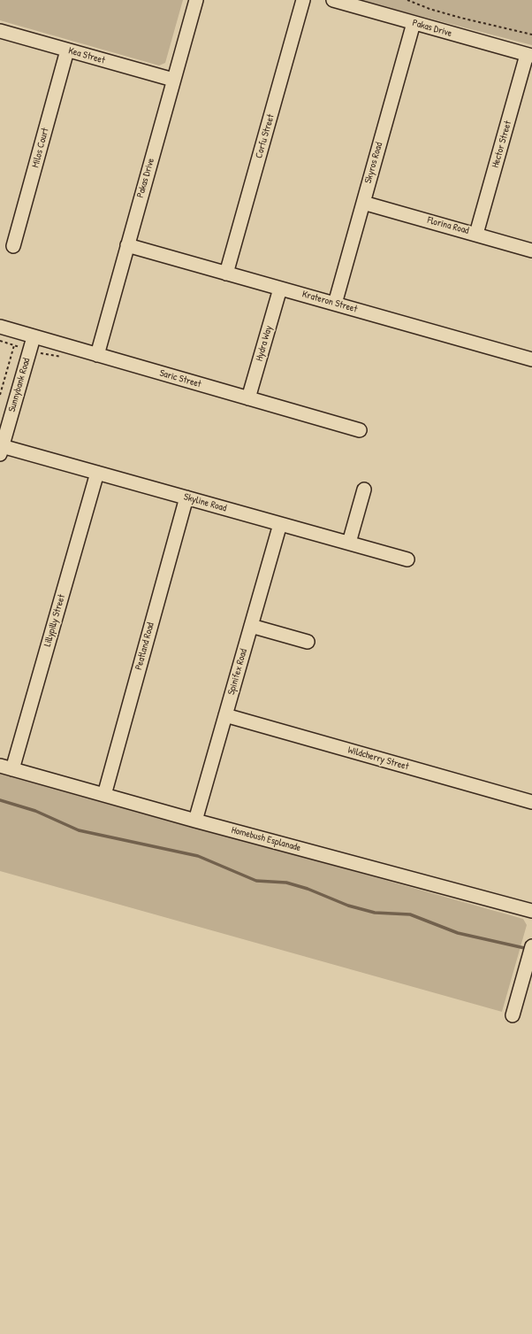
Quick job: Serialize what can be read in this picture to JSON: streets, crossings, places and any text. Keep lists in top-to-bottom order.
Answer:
{
  "streets": {
    "street": [
      "Pakas Drive",
      "Kea Street",
      "Corfu Street",
      "Hector Street",
      "Milos Court",
      "Skyros Road",
      "Florina Road",
      "Krateron Street",
      "Hydra Way",
      "Saric Street",
      "Sunnybank Road",
      "Skyline Road",
      "Lillypilly Street",
      "Peatland Road",
      "Spinifex Road",
      "Wildcherry Street",
      "Homebush Esplanade"
    ]
  },
  "crossings": [
    ["Pakas Drive", "Kea Street"],
    ["Pakas Drive", "Hector Street"],
    ["Pakas Drive", "Skyros Road"],
    ["Pakas Drive", "Krateron Street"],
    ["Pakas Drive", "Saric Street"],
    ["Kea Street", "Milos Court"],
    ["Corfu Street", "Krateron Street"],
    ["Hector Street", "Florina Road"],
    ["Skyros Road", "Florina Road"],
    ["Skyros Road", "Krateron Street"],
    ["Krateron Street", "Hydra Way"],
    ["Hydra Way", "Saric Street"],
    ["Saric Street", "Sunnybank Road"],
    ["Sunnybank Road", "Skyline Road"],
    ["Skyline Road", "Lillypilly Street"],
    ["Skyline Road", "Peatland Road"],
    ["Skyline Road", "Spinifex Road"],
    ["Lillypilly Street", "Homebush Esplanade"],
    ["Peatland Road", "Homebush Esplanade"],
    ["Spinifex Road", "Wildcherry Street"],
    ["Spinifex Road", "Homebush Esplanade"]
  ]
}
